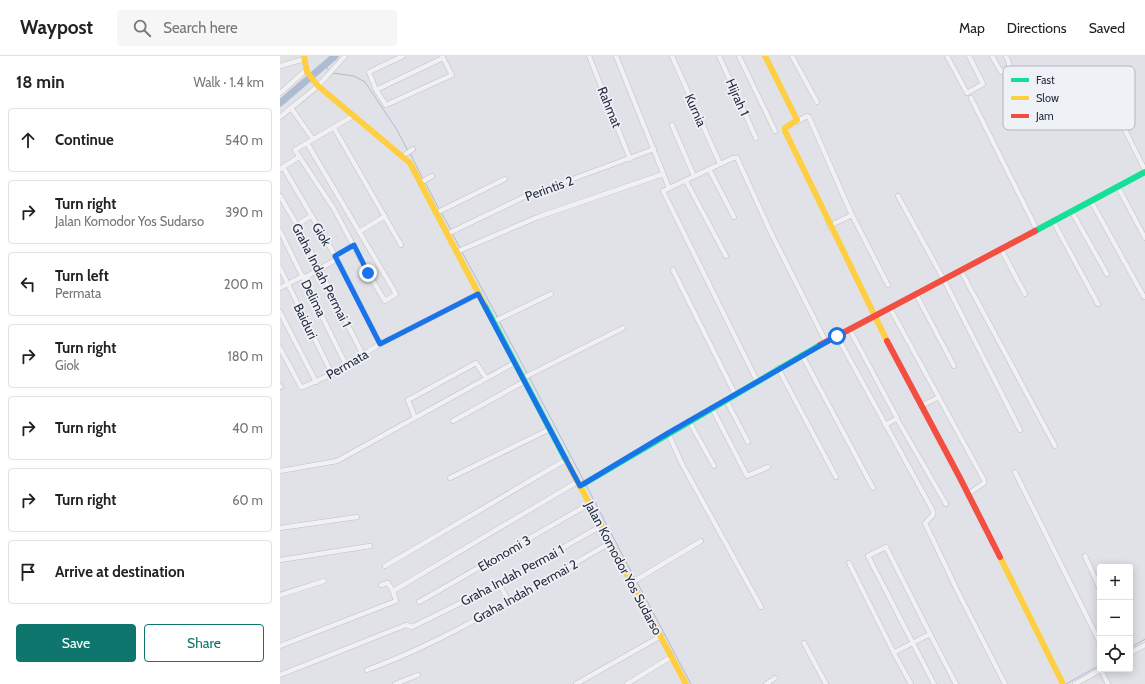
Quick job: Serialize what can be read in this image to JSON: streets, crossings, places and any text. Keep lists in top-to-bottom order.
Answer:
{
  "streets": {
    "street": [
      "Hijrah 1",
      "Rahmat",
      "Kurnia",
      "Perintis 2",
      "Giok",
      "Graha Indah Permai 1",
      "Delima",
      "Baiduri",
      "Permata",
      "Ekonomi 3",
      "Jalan Komodor Yos Sudarso",
      "Graha Indah Permai 2"
    ]
  },
  "crossings": [
    ["Rahmat", "Perintis 2"],
    ["Perintis 2", "Jalan Komodor Yos Sudarso"],
    ["Giok", "Permata"],
    ["Graha Indah Permai 1", "Permata"],
    ["Graha Indah Permai 1", "Jalan Komodor Yos Sudarso"],
    ["Delima", "Permata"],
    ["Baiduri", "Permata"],
    ["Permata", "Jalan Komodor Yos Sudarso"],
    ["Ekonomi 3", "Jalan Komodor Yos Sudarso"],
    ["Jalan Komodor Yos Sudarso", "Graha Indah Permai 2"]
  ],
  "legend": ["Fast", "Slow", "Jam"],
  "page": {
    "header": "Waypost",
    "search": "Search here",
    "nav": ["Map", "Directions", "Saved"],
    "heading": ["18 min", "Walk · 1.4 km"],
    "list": [
      ["Continue", "540 m"],
      ["Turn right", "Jalan Komodor Yos Sudarso", "390 m"],
      ["Turn left", "Permata", "200 m"],
      ["Turn right", "Giok", "180 m"],
      ["Turn right", "40 m"],
      ["Turn right", "60 m"],
      "Arrive at destination"
    ],
    "map_buttons": ["+", "−"],
    "buttons": ["Save", "Share"]
  }
}
